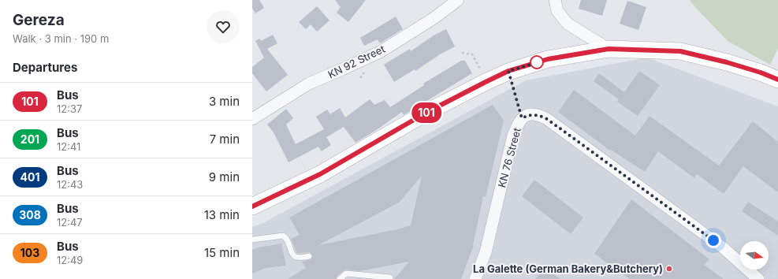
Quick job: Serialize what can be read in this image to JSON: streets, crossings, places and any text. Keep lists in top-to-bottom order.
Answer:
{
  "streets": {
    "street": ["KN 92 Street", "KN 76 Street"]
  },
  "places": ["La Galette (German Bakery&Butchery)"],
  "lines": ["bus line 101"],
  "north": "right",
  "page": {
    "heading": [
      ["Gereza", "Walk · 3 min · 190 m"],
      "Departures"
    ],
    "on_map": "101",
    "list": [
      {
        "mark": "101",
        "name": "Bus",
        "note": "12:37",
        "value": "3 min"
      },
      {
        "mark": "201",
        "name": "Bus",
        "note": "12:41",
        "value": "7 min"
      },
      {
        "mark": "401",
        "name": "Bus",
        "note": "12:43",
        "value": "9 min"
      },
      {
        "mark": "308",
        "name": "Bus",
        "note": "12:47",
        "value": "13 min"
      },
      {
        "mark": "103",
        "name": "Bus",
        "note": "12:49",
        "value": "15 min"
      }
    ]
  }
}
